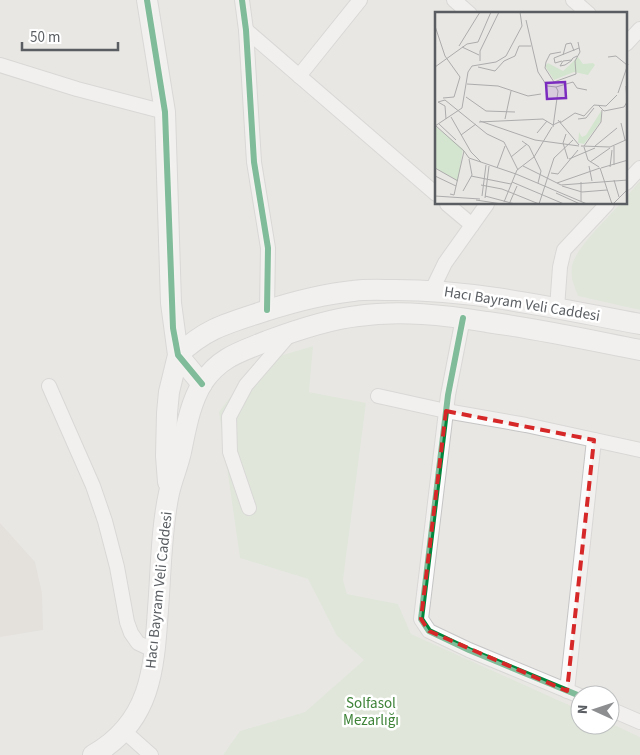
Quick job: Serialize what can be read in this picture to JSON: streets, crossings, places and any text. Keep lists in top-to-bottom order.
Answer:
{
  "streets": {
    "main road": ["Hacı Bayram Veli Caddesi"]
  },
  "parks": ["Solfasol Mezarlığı"],
  "scale_bar": "50 m",
  "north": "left"
}
